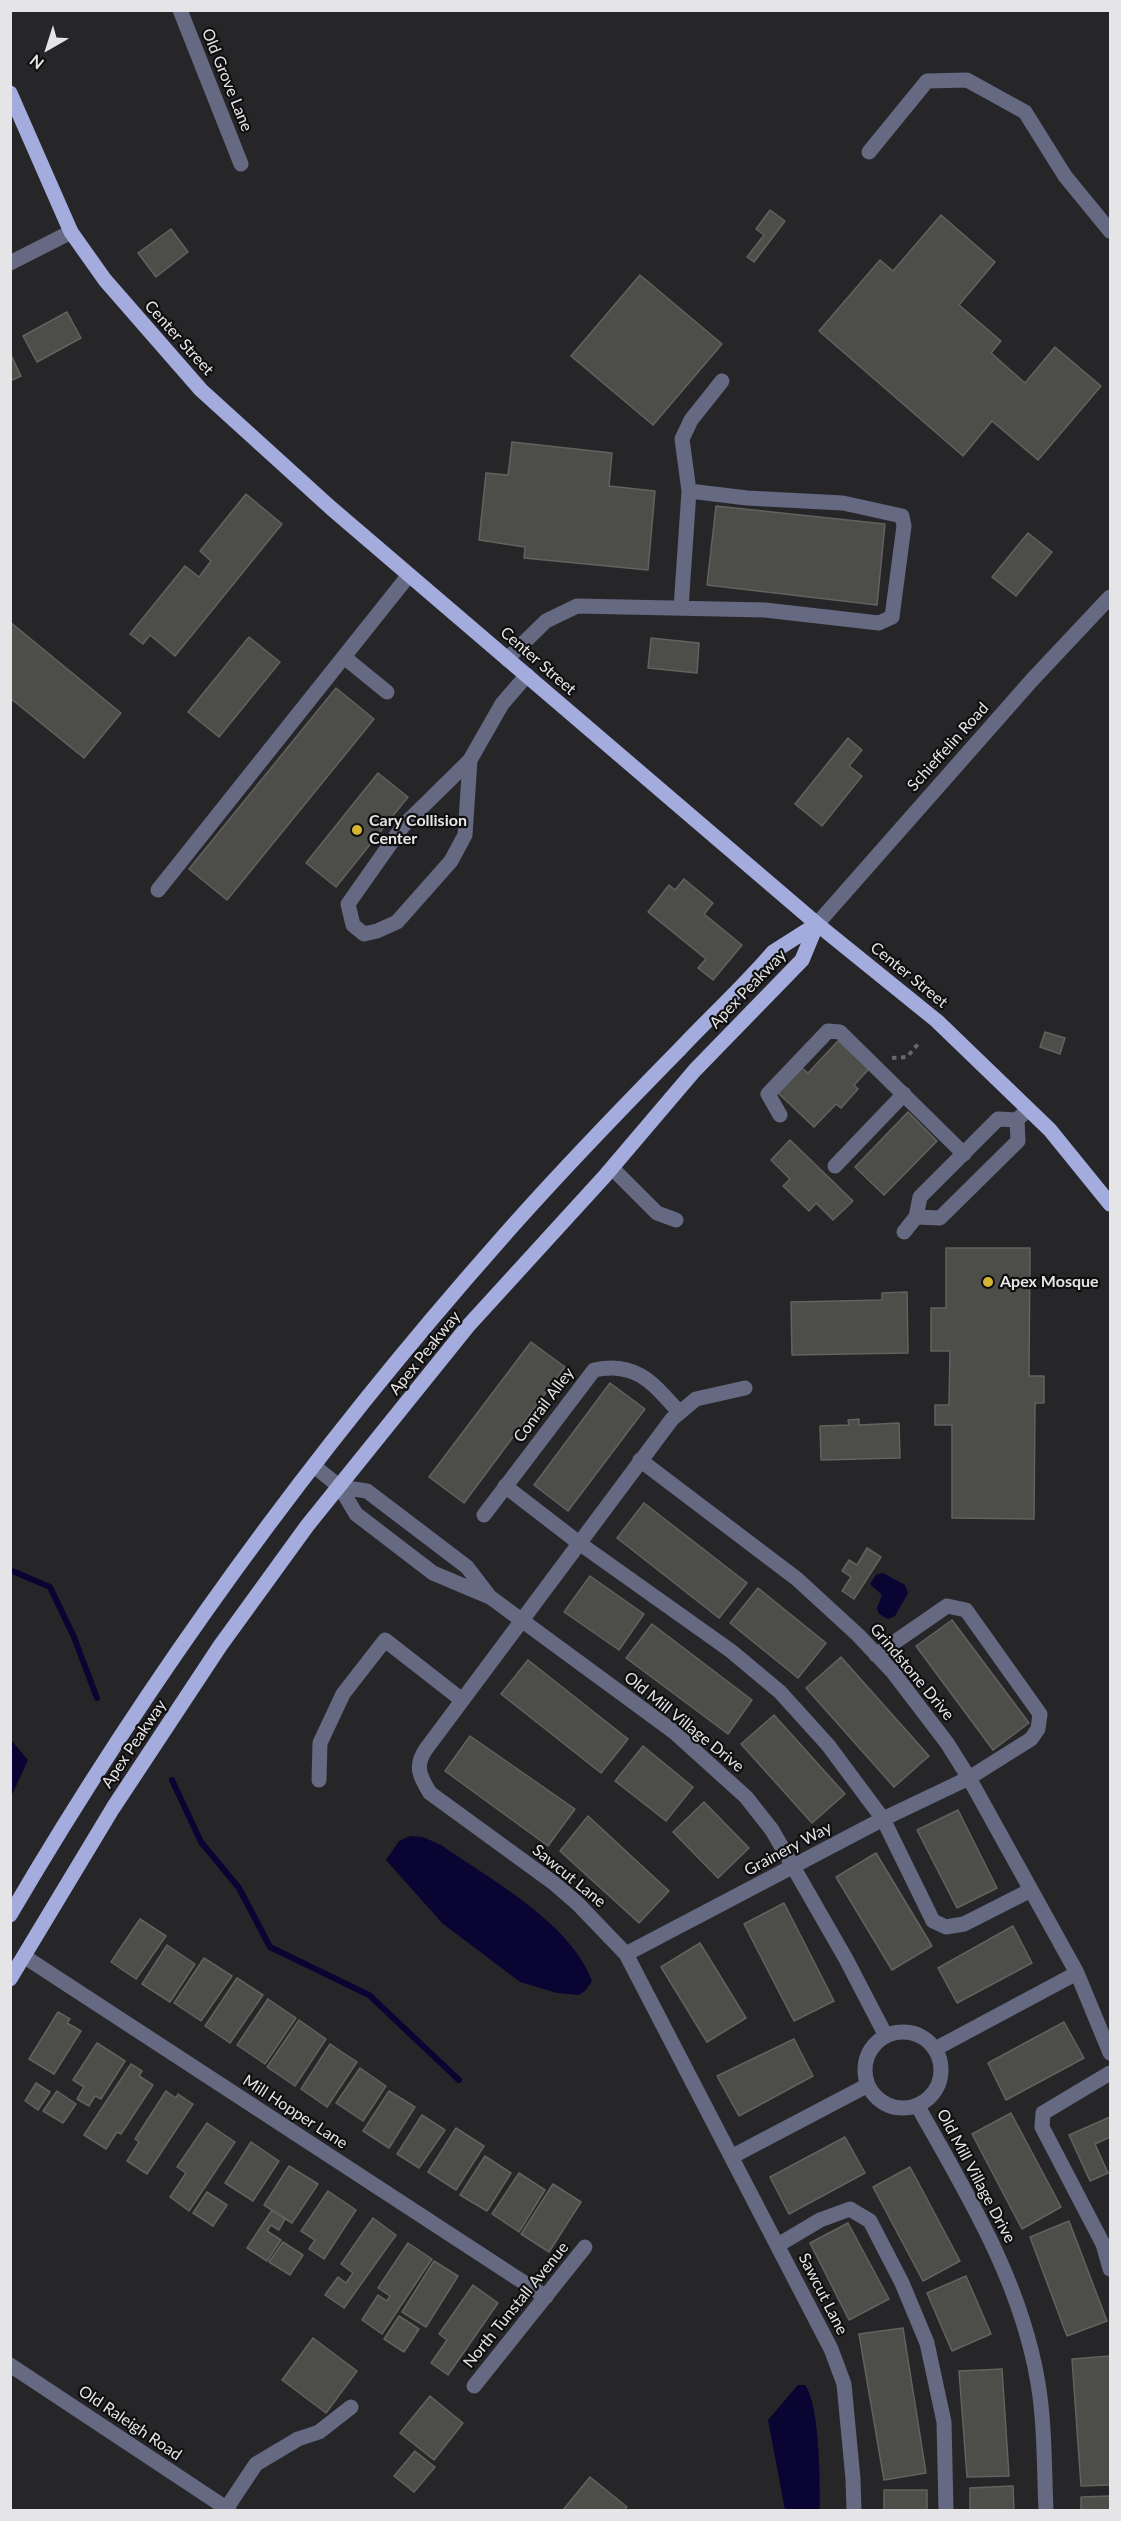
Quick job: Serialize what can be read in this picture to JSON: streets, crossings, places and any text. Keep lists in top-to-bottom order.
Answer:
{
  "streets": {
    "main road": ["Center Street", "Apex Peakway"],
    "street": [
      "Old Grove Lane",
      "Schieffelin Road",
      "Conrail Alley",
      "Grindstone Drive",
      "Old Mill Village Drive",
      "Grainery Way",
      "Sawcut Lane",
      "Mill Hopper Lane",
      "North Tunstall Avenue",
      "Old Raleigh Road"
    ]
  },
  "crossings": [
    ["Center Street", "Schieffelin Road"],
    ["Center Street", "Apex Peakway"],
    ["Schieffelin Road", "Apex Peakway"],
    ["Apex Peakway", "Old Mill Village Drive"],
    ["Apex Peakway", "Mill Hopper Lane"],
    ["Conrail Alley", "Sawcut Lane"],
    ["Grindstone Drive", "Grainery Way"],
    ["Grindstone Drive", "Sawcut Lane"],
    ["Old Mill Village Drive", "Grainery Way"],
    ["Old Mill Village Drive", "Sawcut Lane"],
    ["Grainery Way", "Sawcut Lane"],
    ["Mill Hopper Lane", "North Tunstall Avenue"]
  ],
  "places": ["Cary Collision Center", "Apex Mosque"],
  "north": "bottom left"
}
